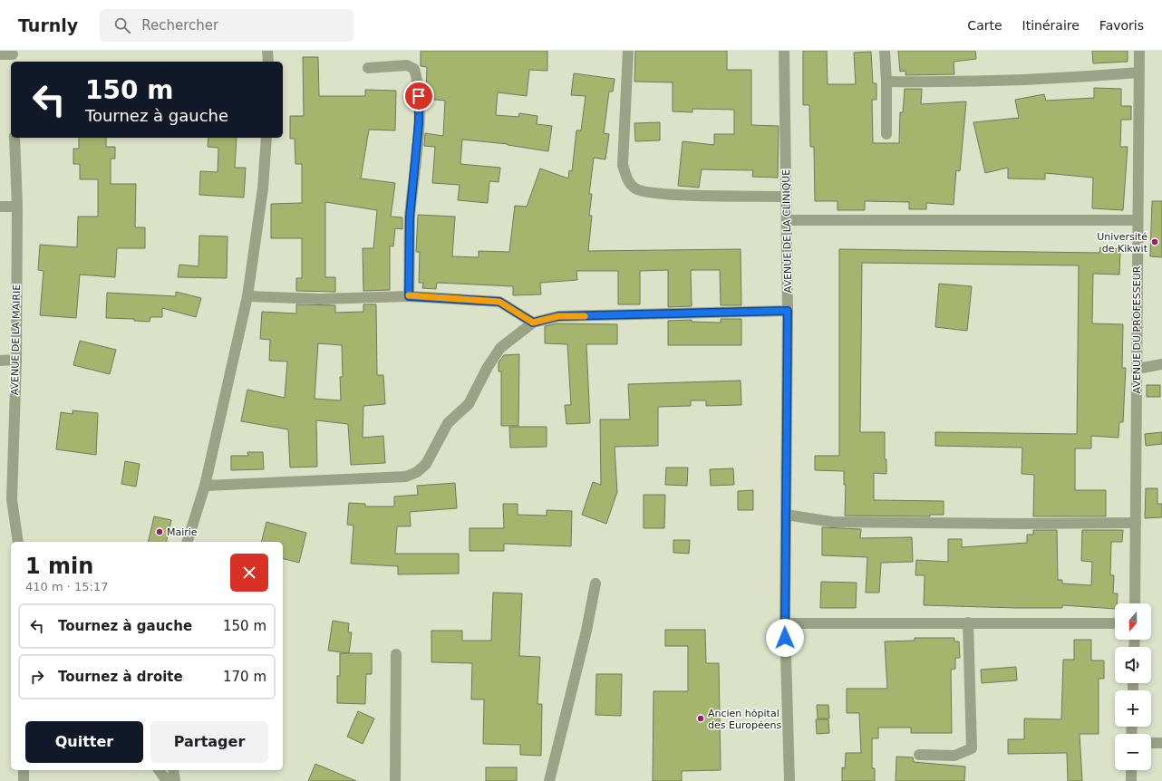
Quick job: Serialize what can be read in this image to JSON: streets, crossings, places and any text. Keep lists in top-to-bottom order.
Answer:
{
  "streets": {
    "street": ["AVENUE DE LA CLINIQUE", "AVENUE DU PROFESSEUR", "AVENUE DE LA MAIRIE"]
  },
  "places": ["Université de Kikwit", "Mairie", "Ancien hôpital des Européens"],
  "north": "bottom",
  "page": {
    "header": "Turnly",
    "search": "Rechercher",
    "nav": ["Carte", "Itinéraire", "Favoris"],
    "turn": ["150 m", "Tournez à gauche"],
    "heading": ["1 min", "410 m · 15:17"],
    "map_buttons": ["+", "−"],
    "list": [
      {
        "name": "Tournez à gauche",
        "value": "150 m"
      },
      {
        "name": "Tournez à droite",
        "value": "170 m"
      }
    ],
    "buttons": ["Quitter", "Partager"]
  }
}
